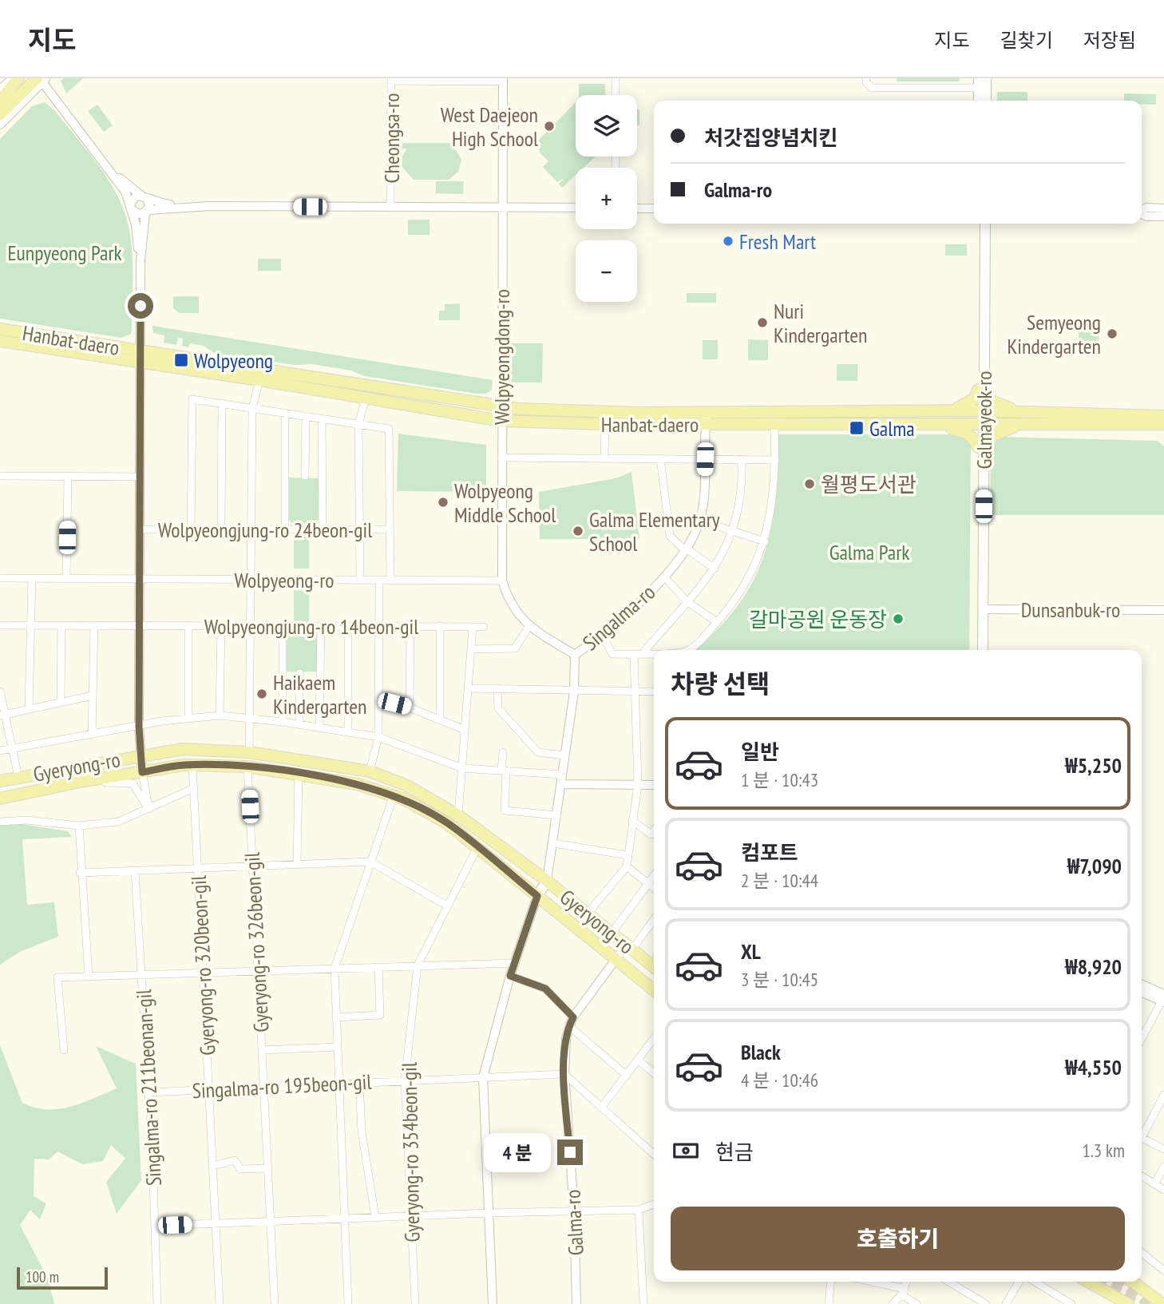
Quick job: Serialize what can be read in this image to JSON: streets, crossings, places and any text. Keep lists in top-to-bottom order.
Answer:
{
  "streets": {
    "main road": [
      "Hanbat-daero",
      "Galmayeok-ro",
      "Singalma-ro",
      "Gyeryong-ro"
    ],
    "street": [
      "Cheongsa-ro",
      "Wolpyeongdong-ro",
      "Wolpyeongjung-ro 24beon-gil",
      "Wolpyeong-ro",
      "Dunsanbuk-ro",
      "Wolpyeongjung-ro 14beon-gil",
      "Gyeryong-ro 326beon-gil",
      "Gyeryong-ro 320beon-gil",
      "Singalma-ro 195beon-gil",
      "Singalma-ro 211beonan-gil",
      "Gyeryong-ro 354beon-gil",
      "Galma-ro"
    ]
  },
  "crossings": [
    ["Cheongsa-ro", "Wolpyeongdong-ro"],
    ["Hanbat-daero", "Wolpyeongdong-ro"],
    ["Hanbat-daero", "Galmayeok-ro"],
    ["Hanbat-daero", "Singalma-ro"],
    ["Wolpyeongdong-ro", "Wolpyeong-ro"],
    ["Wolpyeongdong-ro", "Singalma-ro"],
    ["Galmayeok-ro", "Dunsanbuk-ro"],
    ["Singalma-ro", "Gyeryong-ro"],
    ["Singalma-ro", "Singalma-ro 195beon-gil"],
    ["Gyeryong-ro", "Gyeryong-ro 326beon-gil"],
    ["Gyeryong-ro", "Gyeryong-ro 320beon-gil"],
    ["Gyeryong-ro", "Gyeryong-ro 354beon-gil"],
    ["Gyeryong-ro", "Galma-ro"],
    ["Gyeryong-ro 326beon-gil", "Singalma-ro 195beon-gil"],
    ["Gyeryong-ro 320beon-gil", "Singalma-ro 195beon-gil"],
    ["Singalma-ro 195beon-gil", "Singalma-ro 211beonan-gil"],
    ["Singalma-ro 195beon-gil", "Gyeryong-ro 354beon-gil"]
  ],
  "parks": ["Eunpyeong Park", "Galma Park"],
  "places": {
    "other": [
      "West Daejeon High School",
      "Fresh Mart",
      "Nuri Kindergarten",
      "Semyeong Kindergarten",
      "월평도서관",
      "Wolpyeong Middle School",
      "Galma Elementary School",
      "갈마공원 운동장",
      "Haikaem Kindergarten"
    ],
    "transit": ["Wolpyeong", "Galma"]
  },
  "scale_bar": "100 m",
  "page": {
    "header": "지도",
    "nav": ["지도", "길찾기", "저장됨"],
    "map_buttons": ["+", "−"],
    "banner": ["처갓집양념치킨", "Galma-ro"],
    "heading": "차량 선택",
    "list": [
      {
        "name": "일반",
        "note": "1 분 · 10:43",
        "value": "₩5,250"
      },
      {
        "name": "컴포트",
        "note": "2 분 · 10:44",
        "value": "₩7,090"
      },
      {
        "name": "XL",
        "note": "3 분 · 10:45",
        "value": "₩8,920"
      },
      {
        "name": "Black",
        "note": "4 분 · 10:46",
        "value": "₩4,550"
      }
    ],
    "pay": ["현금", "1.3 km"],
    "bubble": "4 분",
    "buttons": "호출하기",
    "scale": "100 m"
  }
}
